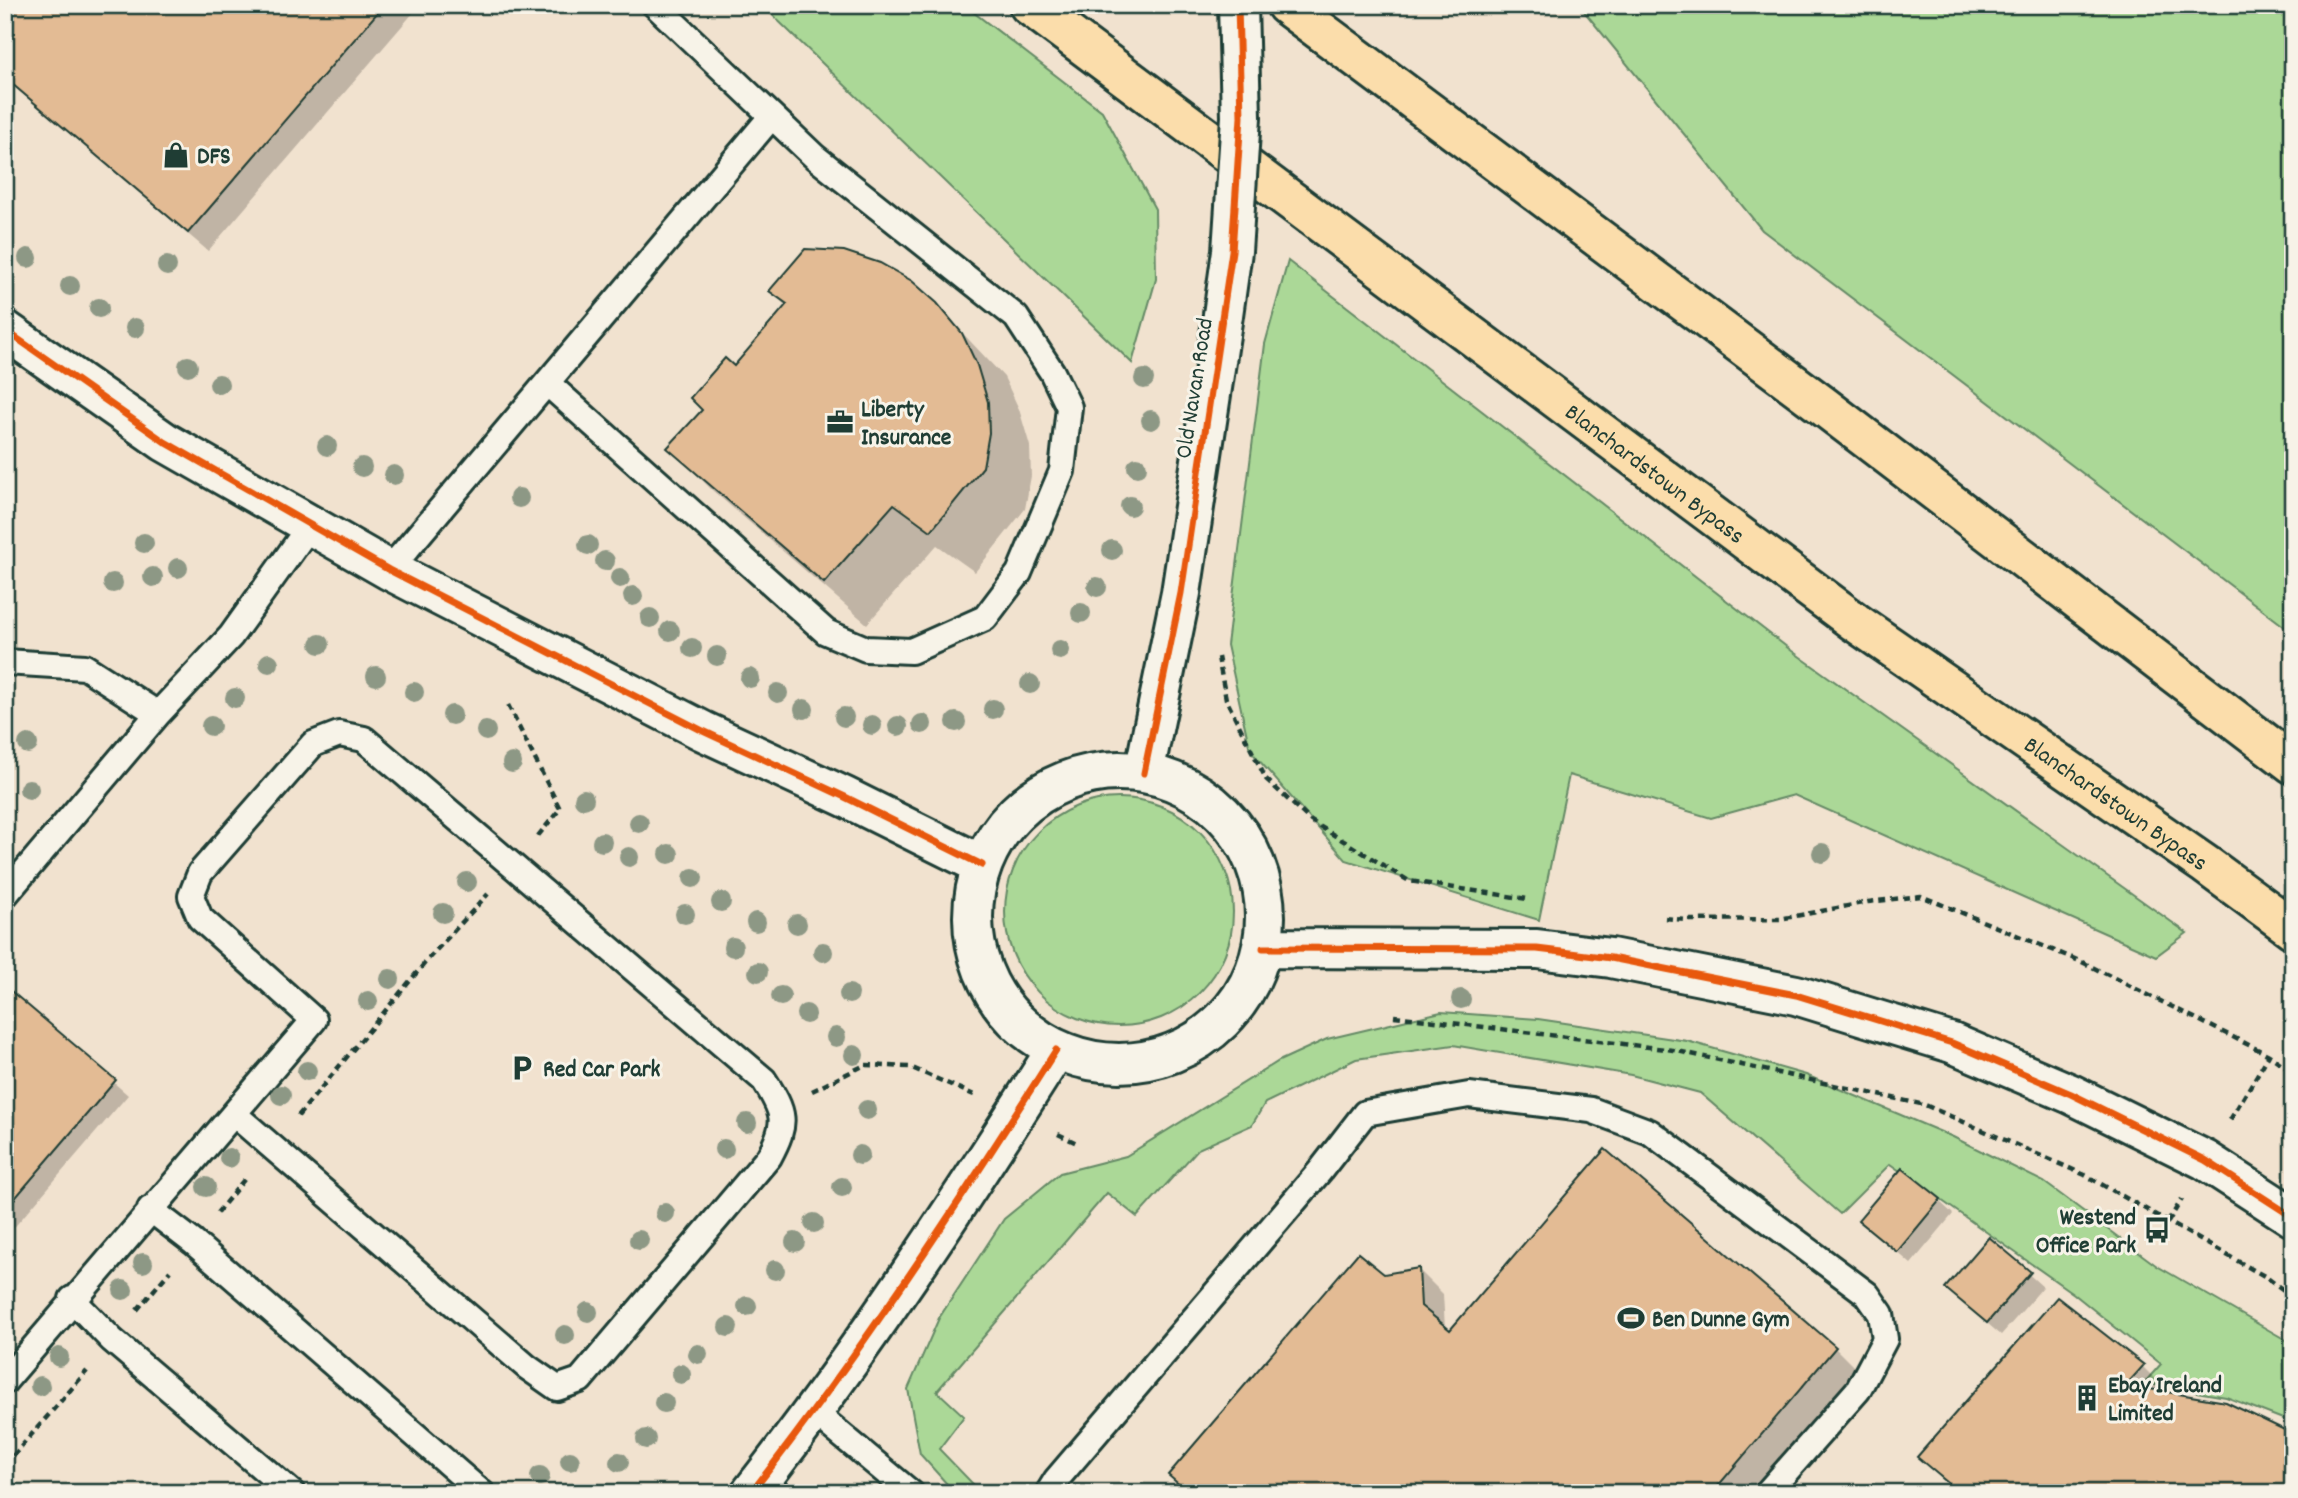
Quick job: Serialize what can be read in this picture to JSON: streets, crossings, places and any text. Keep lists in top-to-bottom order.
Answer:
{
  "streets": {
    "highway": ["Blanchardstown Bypass"],
    "street": ["Old Navan Road"]
  },
  "places": {
    "shop": ["DFS"],
    "office": ["Liberty Insurance"],
    "parking": ["Red Car Park"],
    "bus stop": ["Westend Office Park"],
    "sports": ["Ben Dunne Gym"],
    "building": ["Ebay Ireland Limited"]
  }
}
